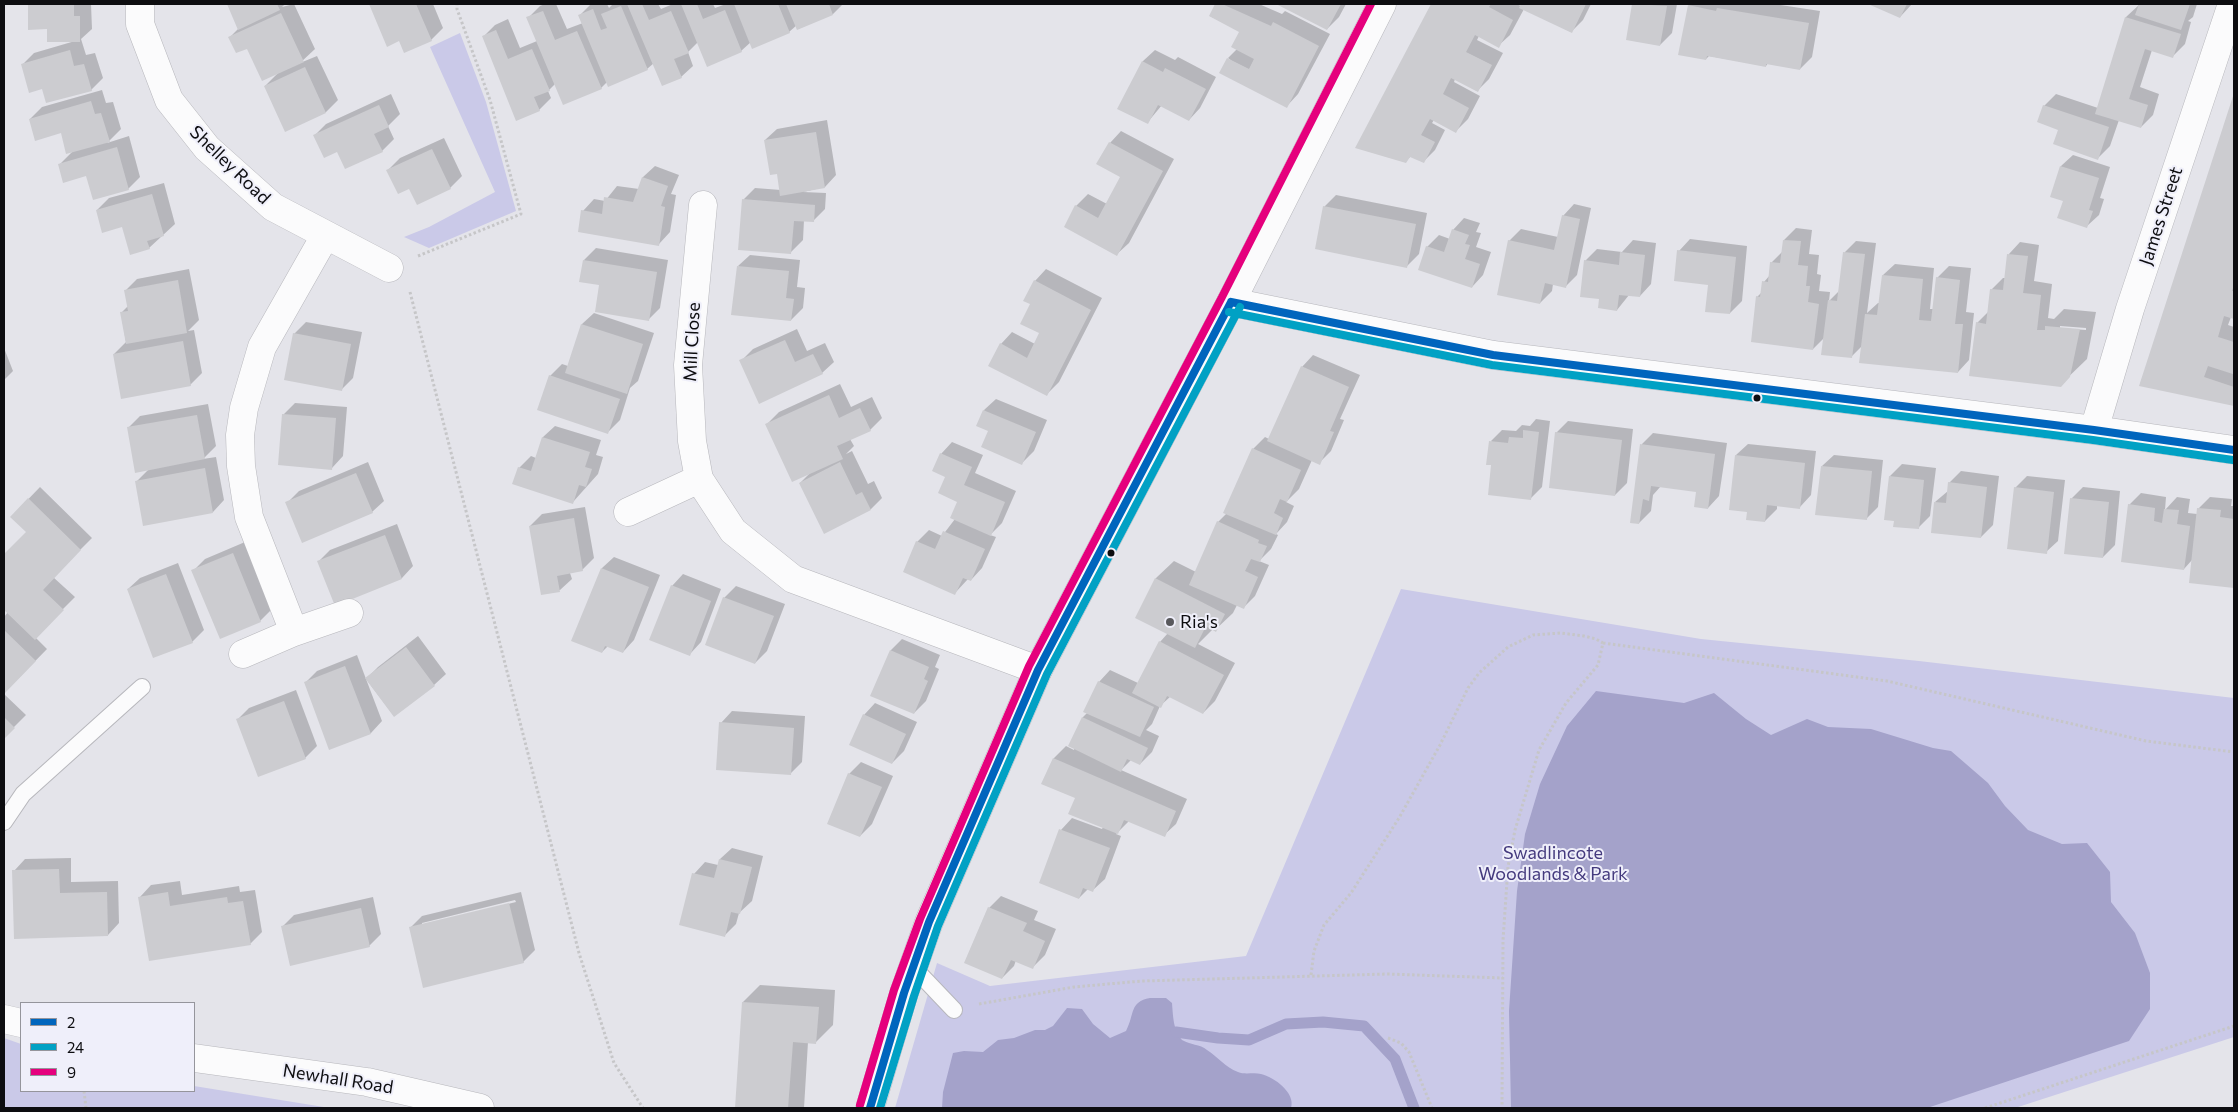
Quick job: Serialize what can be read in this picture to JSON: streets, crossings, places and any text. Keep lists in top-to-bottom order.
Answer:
{
  "streets": {
    "street": [
      "Shelley Road",
      "James Street",
      "Mill Close",
      "Newhall Road"
    ]
  },
  "parks": ["Swadlincote Woodlands & Park"],
  "places": ["Ria's"],
  "lines": ["transit line 9", "transit line 2", "transit line 24"],
  "legend": ["2", "24", "9"]
}
